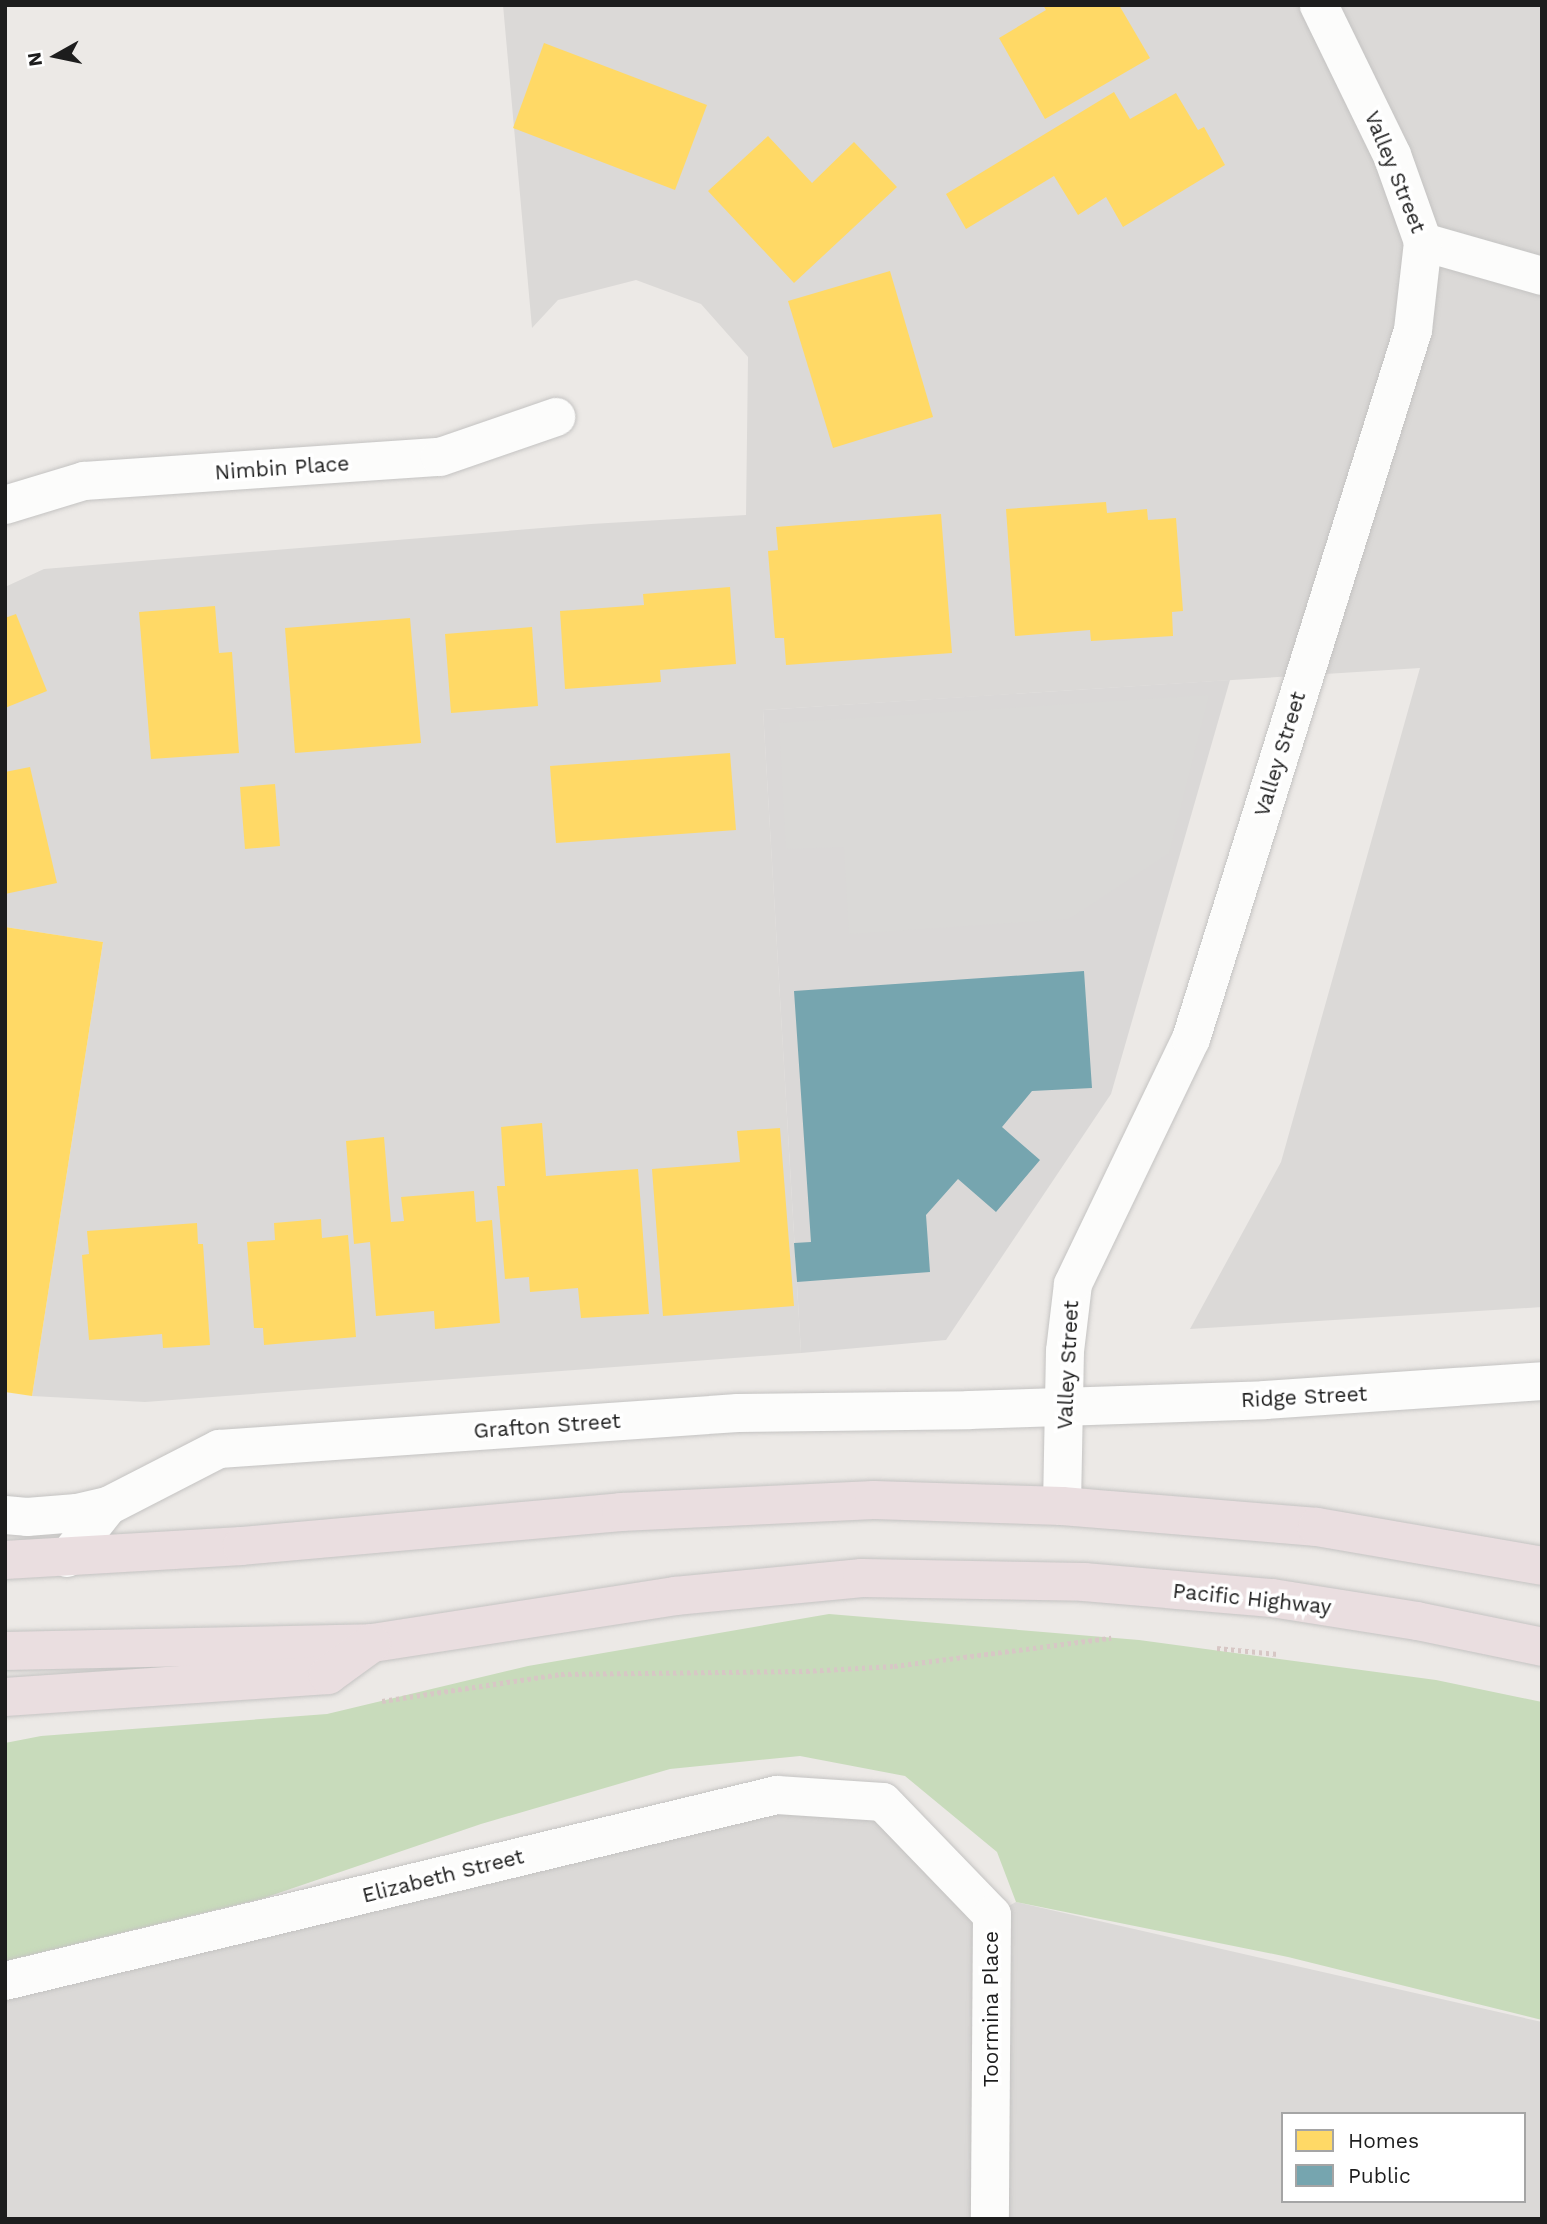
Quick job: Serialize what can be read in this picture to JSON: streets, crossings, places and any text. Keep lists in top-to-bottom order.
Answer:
{
  "streets": {
    "highway": ["Pacific Highway"],
    "street": [
      "Valley Street",
      "Nimbin Place",
      "Ridge Street",
      "Grafton Street",
      "Elizabeth Street",
      "Toormina Place"
    ]
  },
  "crossings": [
    ["Valley Street", "Ridge Street"],
    ["Valley Street", "Grafton Street"],
    ["Ridge Street", "Grafton Street"],
    ["Elizabeth Street", "Toormina Place"]
  ],
  "legend": ["Homes", "Public"],
  "north": "left"
}
